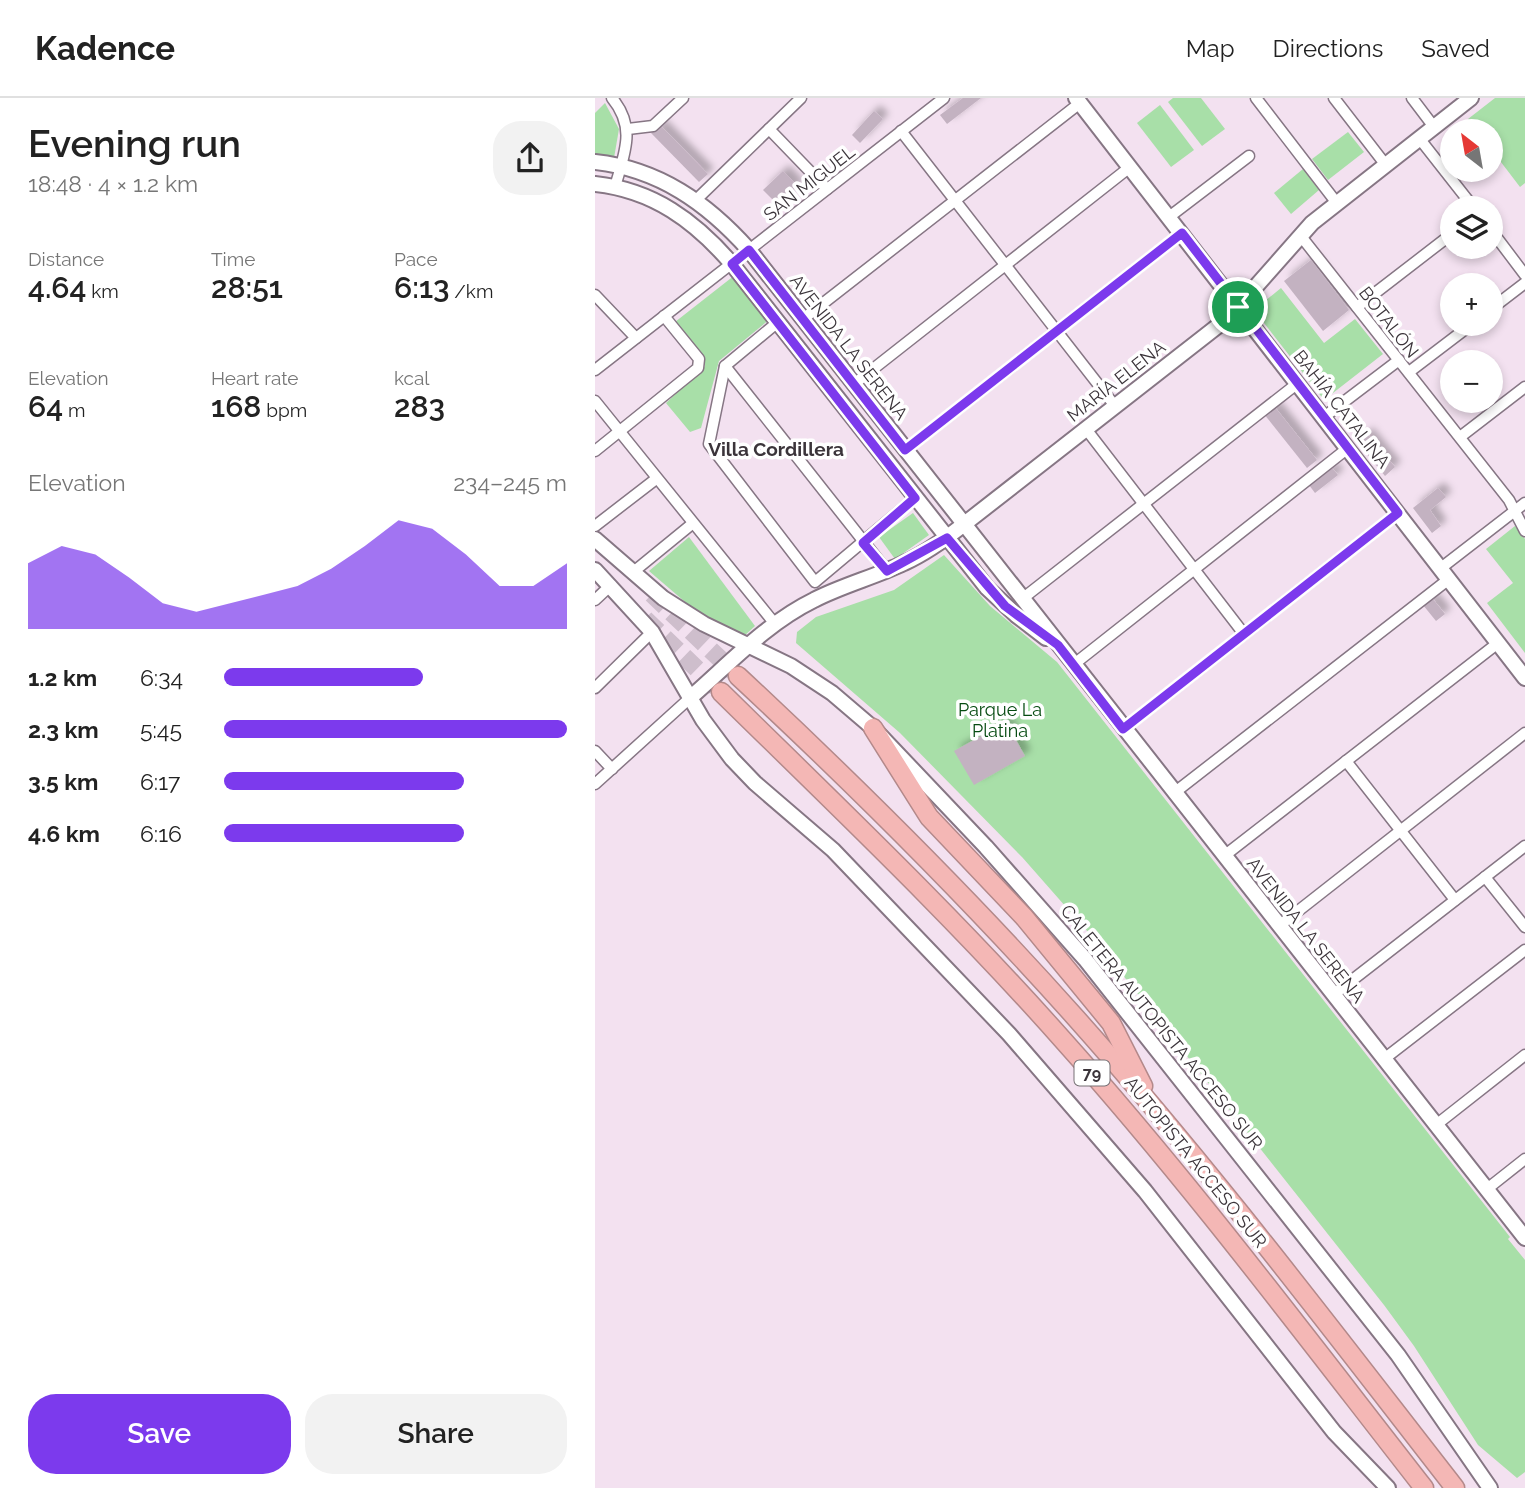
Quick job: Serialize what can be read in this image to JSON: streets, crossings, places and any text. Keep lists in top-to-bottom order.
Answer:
{
  "streets": {
    "highway": ["79", "AUTOPISTA ACCESO SUR"],
    "street": [
      "SAN MIGUEL",
      "BOTALÓN",
      "AVENIDA LA SERENA",
      "MARÍA ELENA",
      "BAHÍA CATALINA",
      "CALETERA AUTOPISTA ACCESO SUR"
    ]
  },
  "crossings": [
    ["SAN MIGUEL", "AVENIDA LA SERENA"],
    ["BOTALÓN", "MARÍA ELENA"],
    ["AVENIDA LA SERENA", "MARÍA ELENA"],
    ["MARÍA ELENA", "BAHÍA CATALINA"],
    ["MARÍA ELENA", "CALETERA AUTOPISTA ACCESO SUR"]
  ],
  "districts": ["Villa Cordillera"],
  "parks": ["Parque La Platina"],
  "north": "top left",
  "page": {
    "header": "Kadence",
    "nav": ["Map", "Directions", "Saved"],
    "heading": ["Evening run", "18:48 · 4 × 1.2 km"],
    "map_buttons": ["+", "−"],
    "stats": [
      ["Distance", "4.64 km"],
      ["Time", "28:51"],
      ["Pace", "6:13 /km"],
      ["Elevation", "64 m"],
      ["Heart rate", "168 bpm"],
      ["kcal", "283"]
    ],
    "chart": ["Elevation", "234–245 m"],
    "list": [
      {
        "name": "1.2 km",
        "note": "6:34"
      },
      {
        "name": "2.3 km",
        "note": "5:45"
      },
      {
        "name": "3.5 km",
        "note": "6:17"
      },
      {
        "name": "4.6 km",
        "note": "6:16"
      }
    ],
    "buttons": ["Save", "Share"]
  }
}
